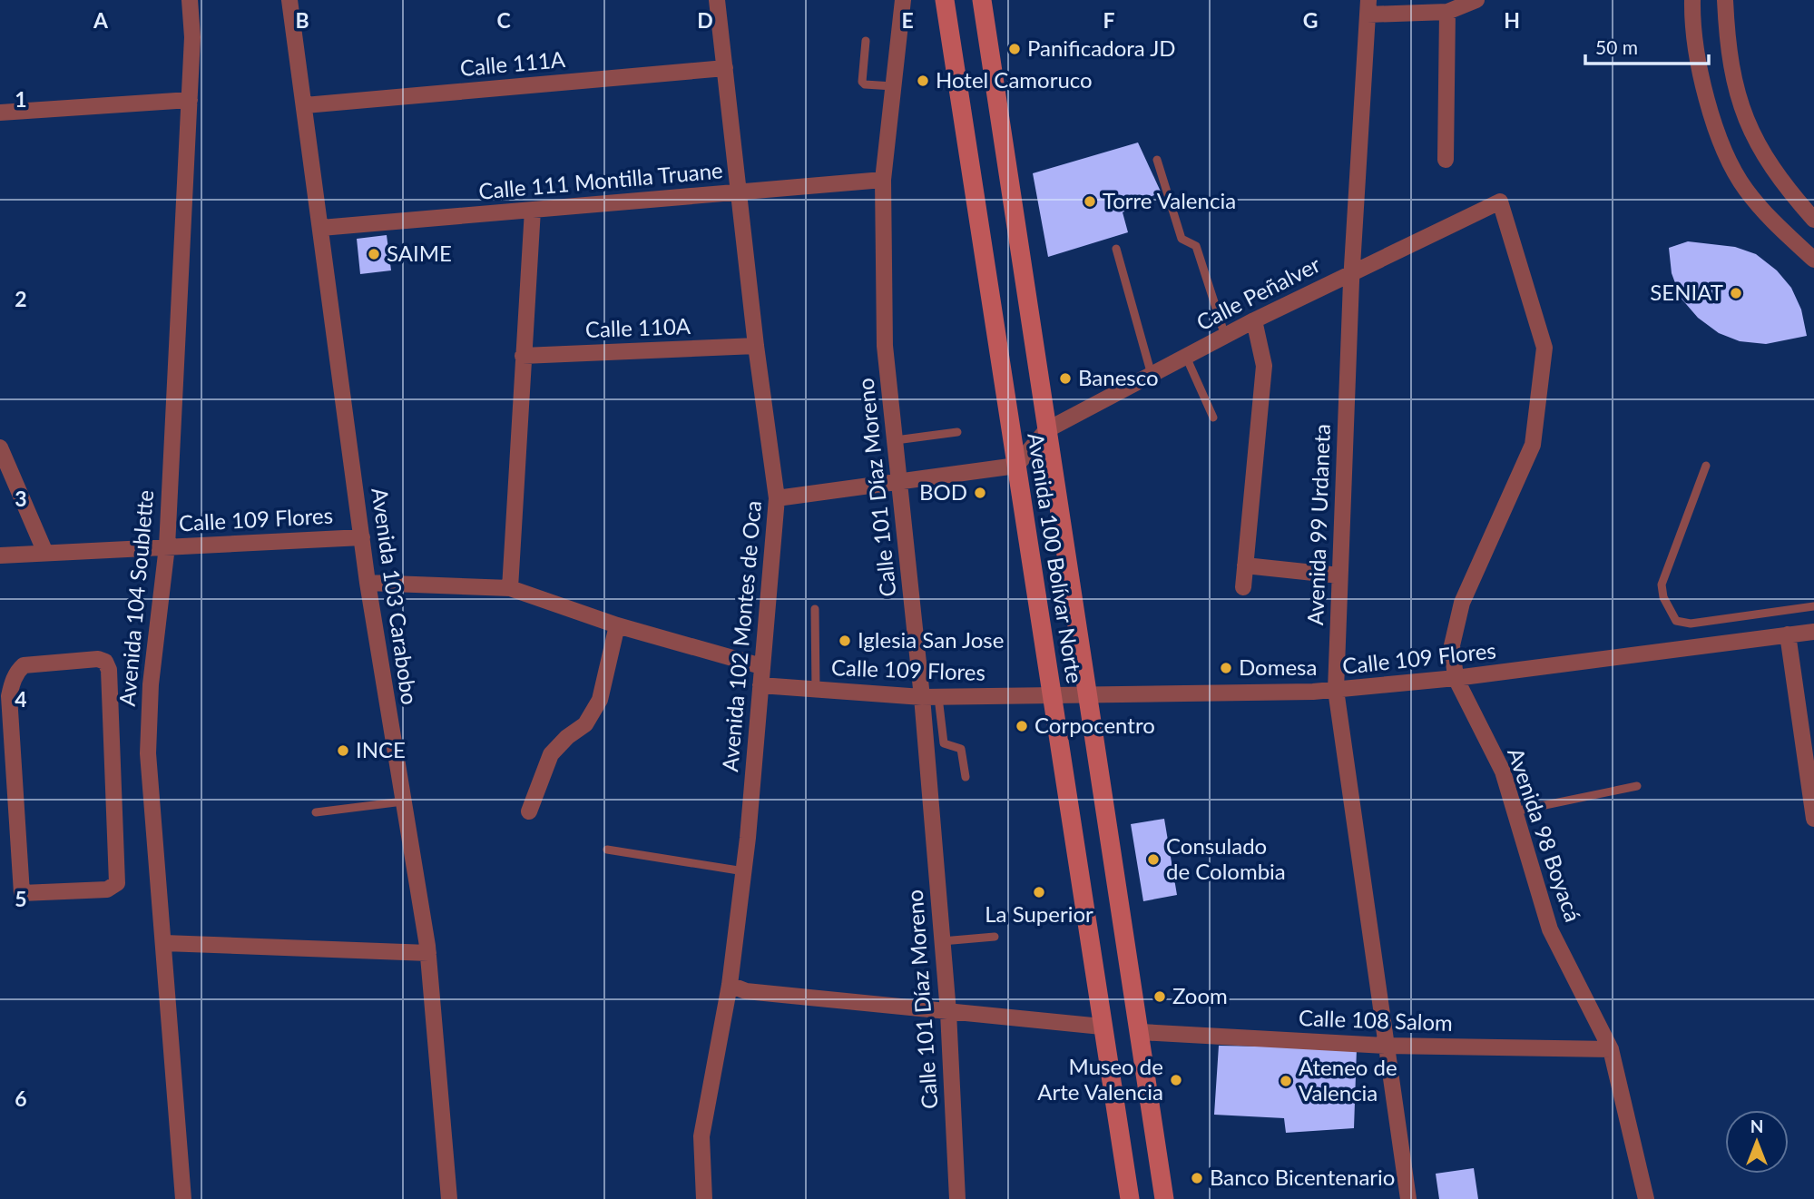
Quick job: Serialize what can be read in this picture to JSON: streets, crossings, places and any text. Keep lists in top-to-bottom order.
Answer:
{
  "streets": {
    "main road": ["Avenida 100 Bolívar Norte"],
    "street": [
      "Calle 111A",
      "Calle 111 Montilla Truane",
      "Calle Peñalver",
      "Calle 110A",
      "Calle 101 Díaz Moreno",
      "Calle 109 Flores",
      "Avenida 99 Urdaneta",
      "Avenida 103 Carabobo",
      "Avenida 104 Soublette",
      "Avenida 102 Montes de Oca",
      "Avenida 98 Boyacá",
      "Calle 108 Salom"
    ]
  },
  "crossings": [
    ["Calle 111A", "Avenida 103 Carabobo"],
    ["Calle 111A", "Avenida 102 Montes de Oca"],
    ["Calle 111 Montilla Truane", "Calle 101 Díaz Moreno"],
    ["Calle 111 Montilla Truane", "Avenida 103 Carabobo"],
    ["Calle 111 Montilla Truane", "Avenida 102 Montes de Oca"],
    ["Calle Peñalver", "Avenida 99 Urdaneta"],
    ["Calle Peñalver", "Avenida 100 Bolívar Norte"],
    ["Calle Peñalver", "Avenida 98 Boyacá"],
    ["Calle 110A", "Avenida 102 Montes de Oca"],
    ["Calle 101 Díaz Moreno", "Calle 109 Flores"],
    ["Calle 109 Flores", "Avenida 99 Urdaneta"],
    ["Calle 109 Flores", "Avenida 100 Bolívar Norte"],
    ["Calle 109 Flores", "Avenida 103 Carabobo"],
    ["Calle 109 Flores", "Avenida 104 Soublette"],
    ["Calle 109 Flores", "Avenida 102 Montes de Oca"],
    ["Calle 109 Flores", "Avenida 98 Boyacá"],
    ["Avenida 99 Urdaneta", "Calle 108 Salom"],
    ["Avenida 100 Bolívar Norte", "Calle 108 Salom"],
    ["Avenida 98 Boyacá", "Calle 108 Salom"]
  ],
  "places": [
    "Panificadora JD",
    "Hotel Camoruco",
    "Torre Valencia",
    "SAIME",
    "SENIAT",
    "Banesco",
    "BOD",
    "Iglesia San Jose",
    "Domesa",
    "Corpocentro",
    "INCE",
    "Consulado de Colombia",
    "La Superior",
    "Zoom",
    "Museo de Arte Valencia",
    "Ateneo de Valencia",
    "Banco Bicentenario"
  ],
  "scale_bar": "50 m",
  "north": "top",
  "grid": {
    "columns": [
      "A",
      "B",
      "C",
      "D",
      "E",
      "F",
      "G",
      "H"
    ],
    "rows": [
      "1",
      "2",
      "3",
      "4",
      "5",
      "6"
    ]
  }
}
